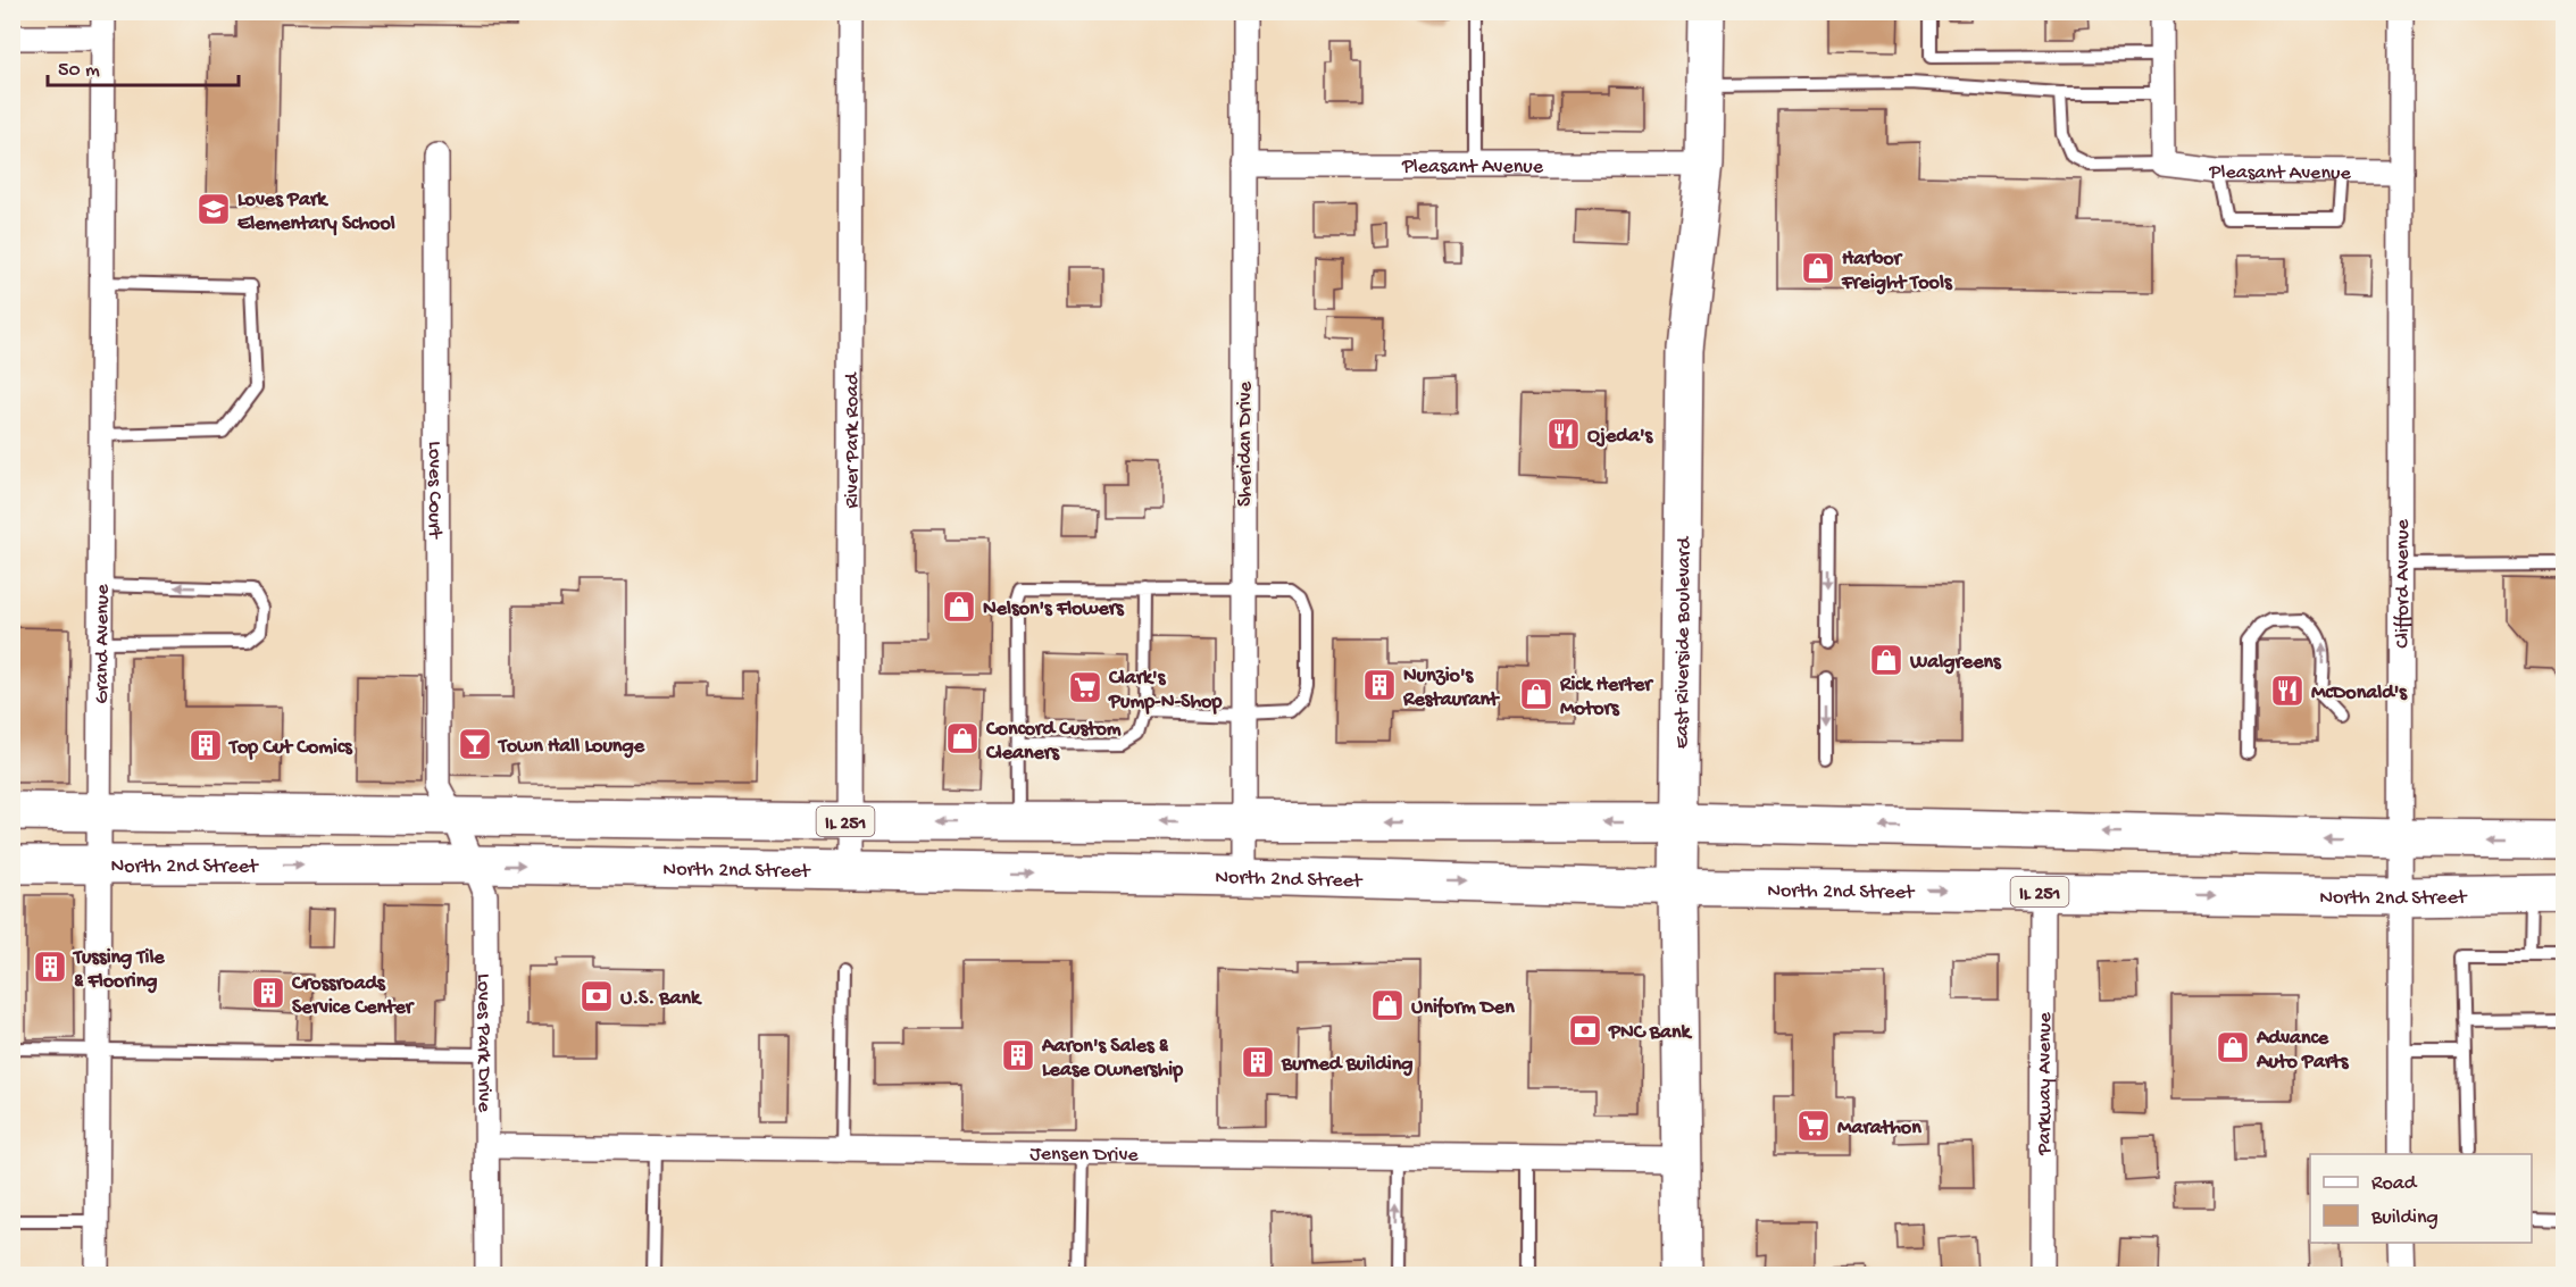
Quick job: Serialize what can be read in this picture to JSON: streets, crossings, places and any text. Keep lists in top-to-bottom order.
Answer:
{
  "streets": {
    "main road": ["East Riverside Boulevard", "IL 251", "North 2nd Street"],
    "street": [
      "Pleasant Avenue",
      "River Park Road",
      "Sheridan Drive",
      "Loves Court",
      "Clifford Avenue",
      "Grand Avenue",
      "Loves Park Drive",
      "Parkway Avenue",
      "Jensen Drive"
    ]
  },
  "crossings": [
    ["Pleasant Avenue", "Sheridan Drive"],
    ["Pleasant Avenue", "Clifford Avenue"],
    ["Pleasant Avenue", "East Riverside Boulevard"],
    ["River Park Road", "IL 251"],
    ["River Park Road", "North 2nd Street"],
    ["Sheridan Drive", "IL 251"],
    ["Sheridan Drive", "North 2nd Street"],
    ["Loves Court", "IL 251"],
    ["Loves Court", "Loves Park Drive"],
    ["Clifford Avenue", "IL 251"],
    ["Clifford Avenue", "North 2nd Street"],
    ["East Riverside Boulevard", "IL 251"],
    ["East Riverside Boulevard", "North 2nd Street"],
    ["East Riverside Boulevard", "Jensen Drive"],
    ["Grand Avenue", "IL 251"],
    ["Grand Avenue", "North 2nd Street"],
    ["IL 251", "Loves Park Drive"],
    ["North 2nd Street", "Loves Park Drive"],
    ["North 2nd Street", "Parkway Avenue"],
    ["Loves Park Drive", "Jensen Drive"]
  ],
  "places": {
    "school or university": ["Loves Park Elementary School"],
    "shop": [
      "Harbor Freight Tools",
      "Nelson's Flowers",
      "Walgreens",
      "Rick Herter Motors",
      "Concord Custom Cleaners",
      "Uniform Den",
      "Advance Auto Parts"
    ],
    "restaurant": ["Ojeda's", "McDonald's"],
    "building": [
      "Nunzio's Restaurant",
      "Top Cut Comics",
      "Tussing Tile & Flooring",
      "Crossroads Service Center",
      "Aaron's Sales & Lease Ownership",
      "Burned Building"
    ],
    "supermarket": ["Clark's Pump-N-Shop", "Marathon"],
    "bar": ["Town Hall Lounge"],
    "bank": ["U.S. Bank", "PNC Bank"]
  },
  "legend": ["Road", "Building"],
  "scale_bar": "50 m"
}
